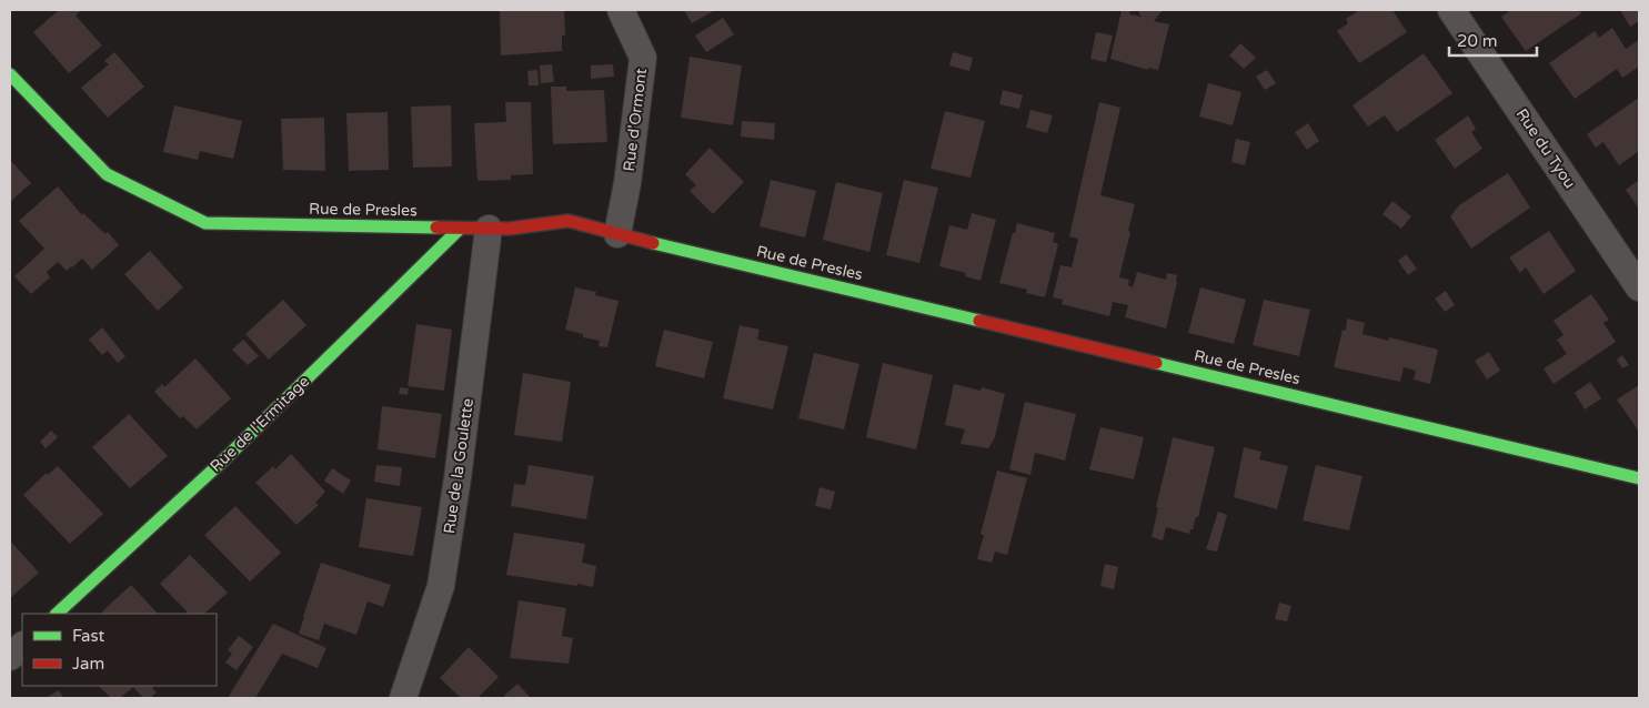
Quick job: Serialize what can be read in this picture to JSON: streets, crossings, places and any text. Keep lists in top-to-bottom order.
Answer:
{
  "streets": {
    "street": [
      "Rue d'Ormont",
      "Rue du Tyou",
      "Rue de Presles",
      "Rue de l'Ermitage",
      "Rue de la Goulette"
    ]
  },
  "crossings": [
    ["Rue d'Ormont", "Rue de Presles"],
    ["Rue de Presles", "Rue de l'Ermitage"],
    ["Rue de Presles", "Rue de la Goulette"]
  ],
  "legend": ["Fast", "Jam"],
  "scale_bar": "20 m"
}
